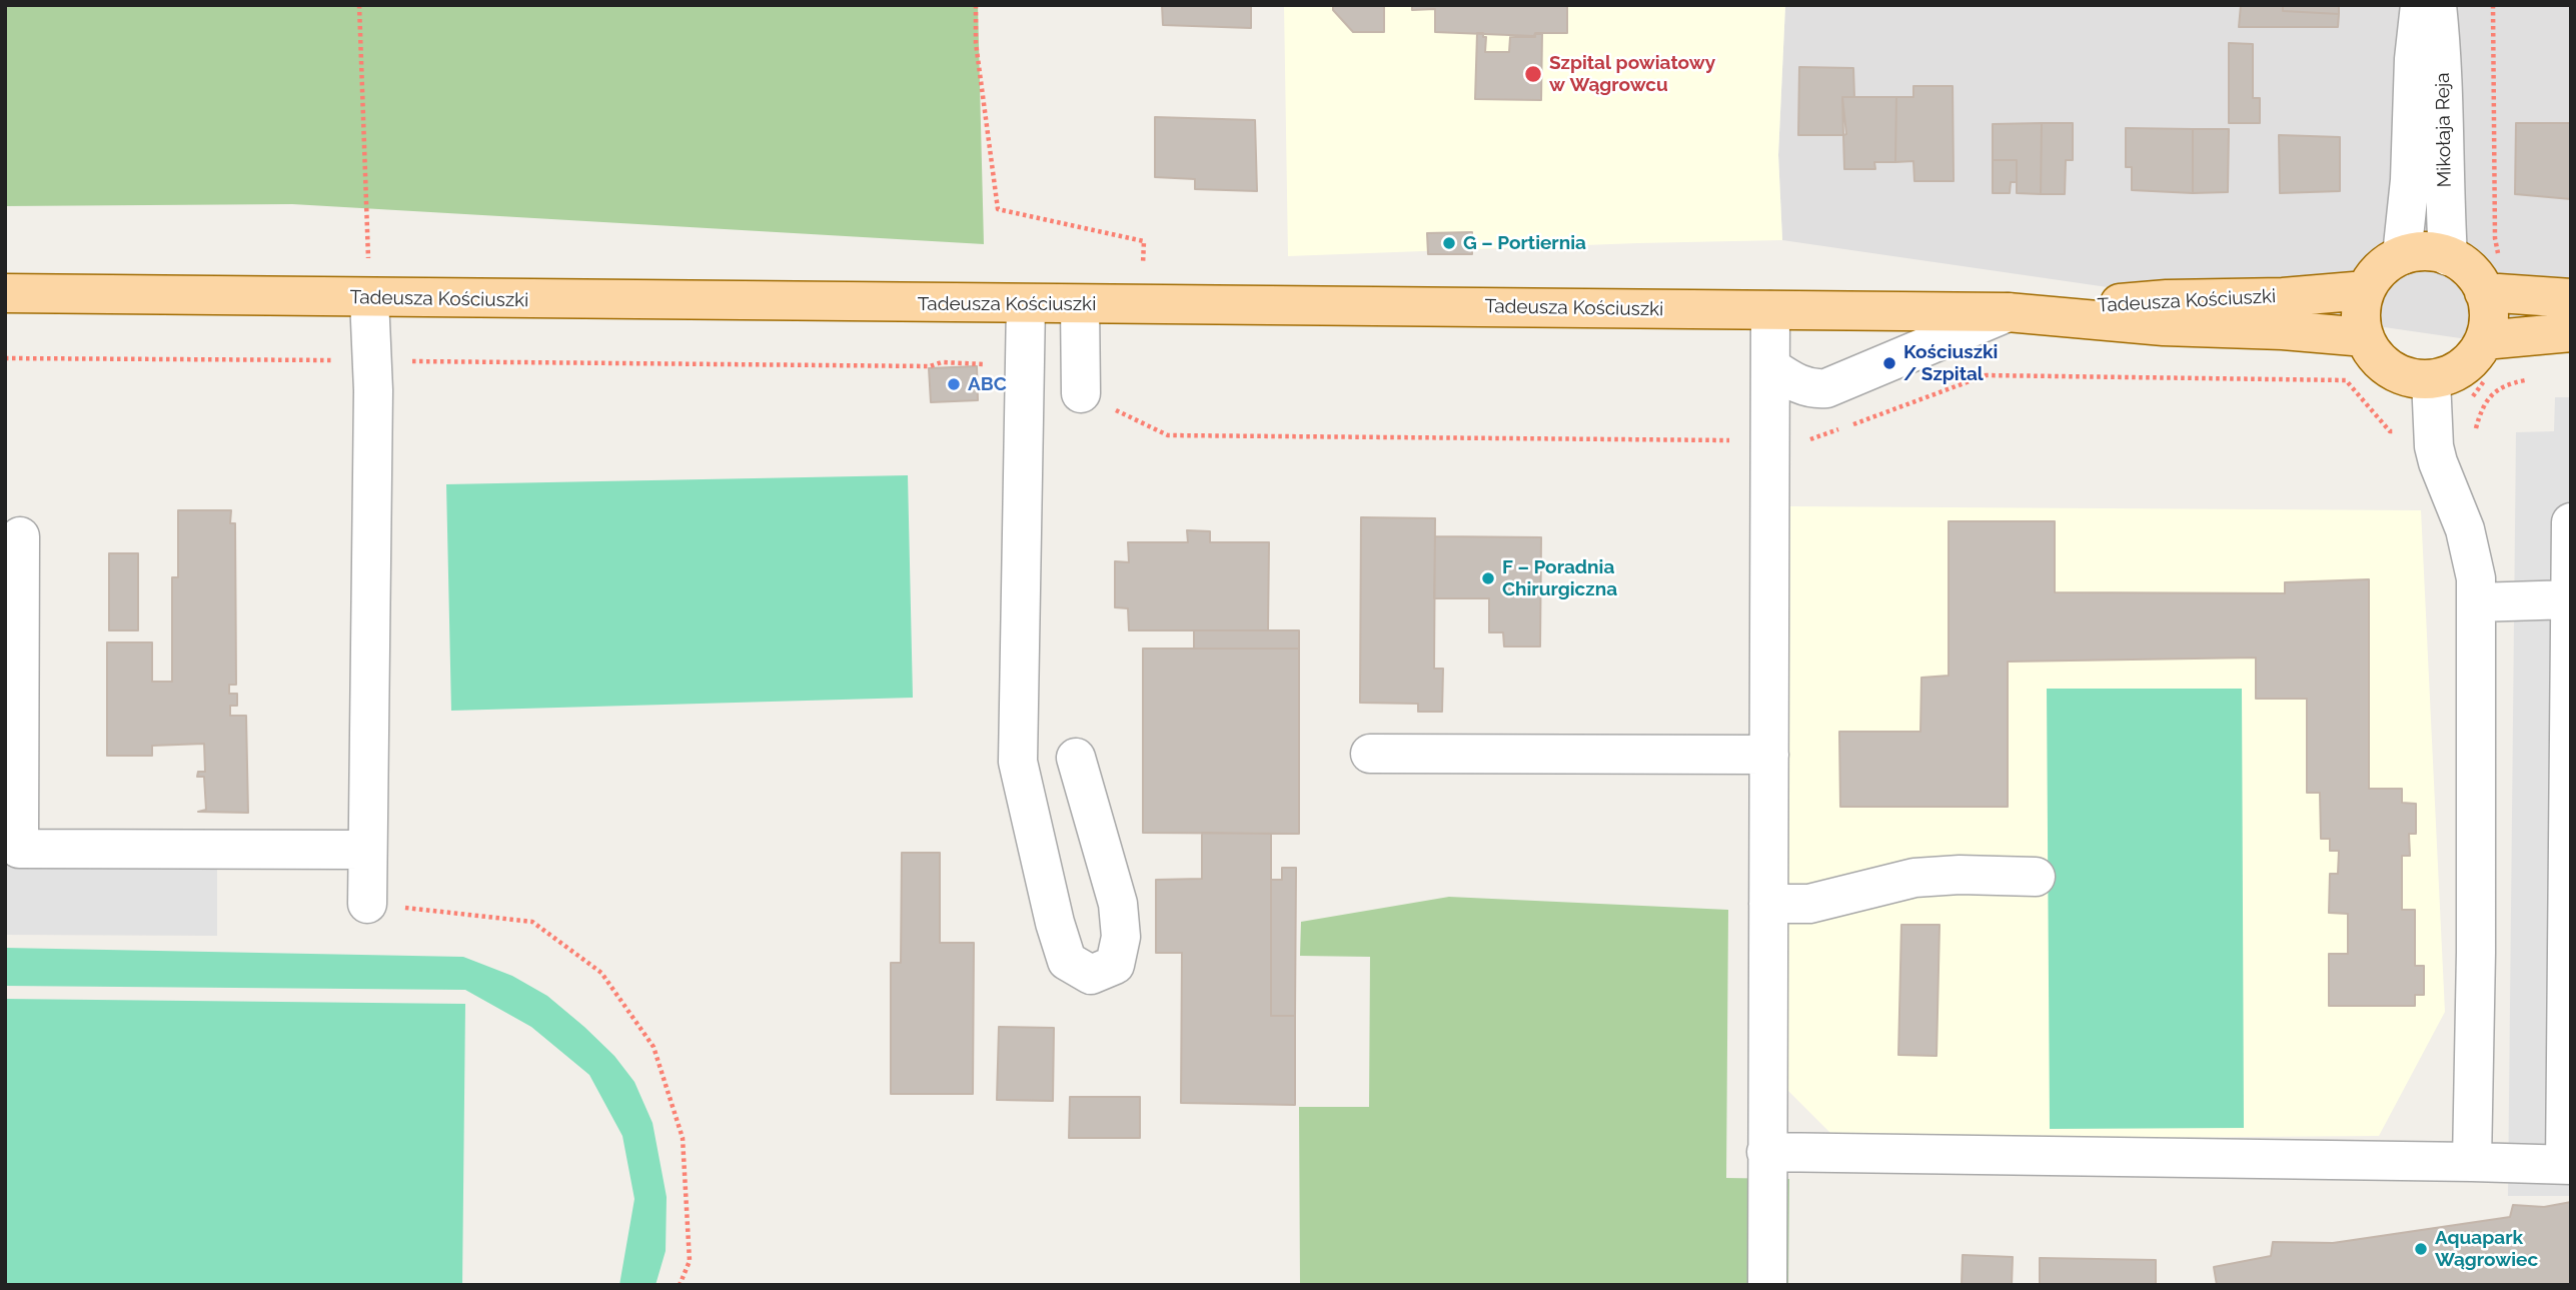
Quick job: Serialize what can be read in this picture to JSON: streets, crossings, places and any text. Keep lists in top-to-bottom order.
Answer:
{
  "streets": {
    "main road": ["Tadeusza Kościuszki"],
    "street": ["Mikołaja Reja"]
  },
  "crossings": [
    ["Mikołaja Reja", "Tadeusza Kościuszki"]
  ],
  "places": [
    "Szpital powiatowy w Wągrowcu",
    "G – Portiernia",
    "Kościuszki / Szpital",
    "ABC",
    "F – Poradnia Chirurgiczna",
    "Aquapark Wągrowiec"
  ]
}
